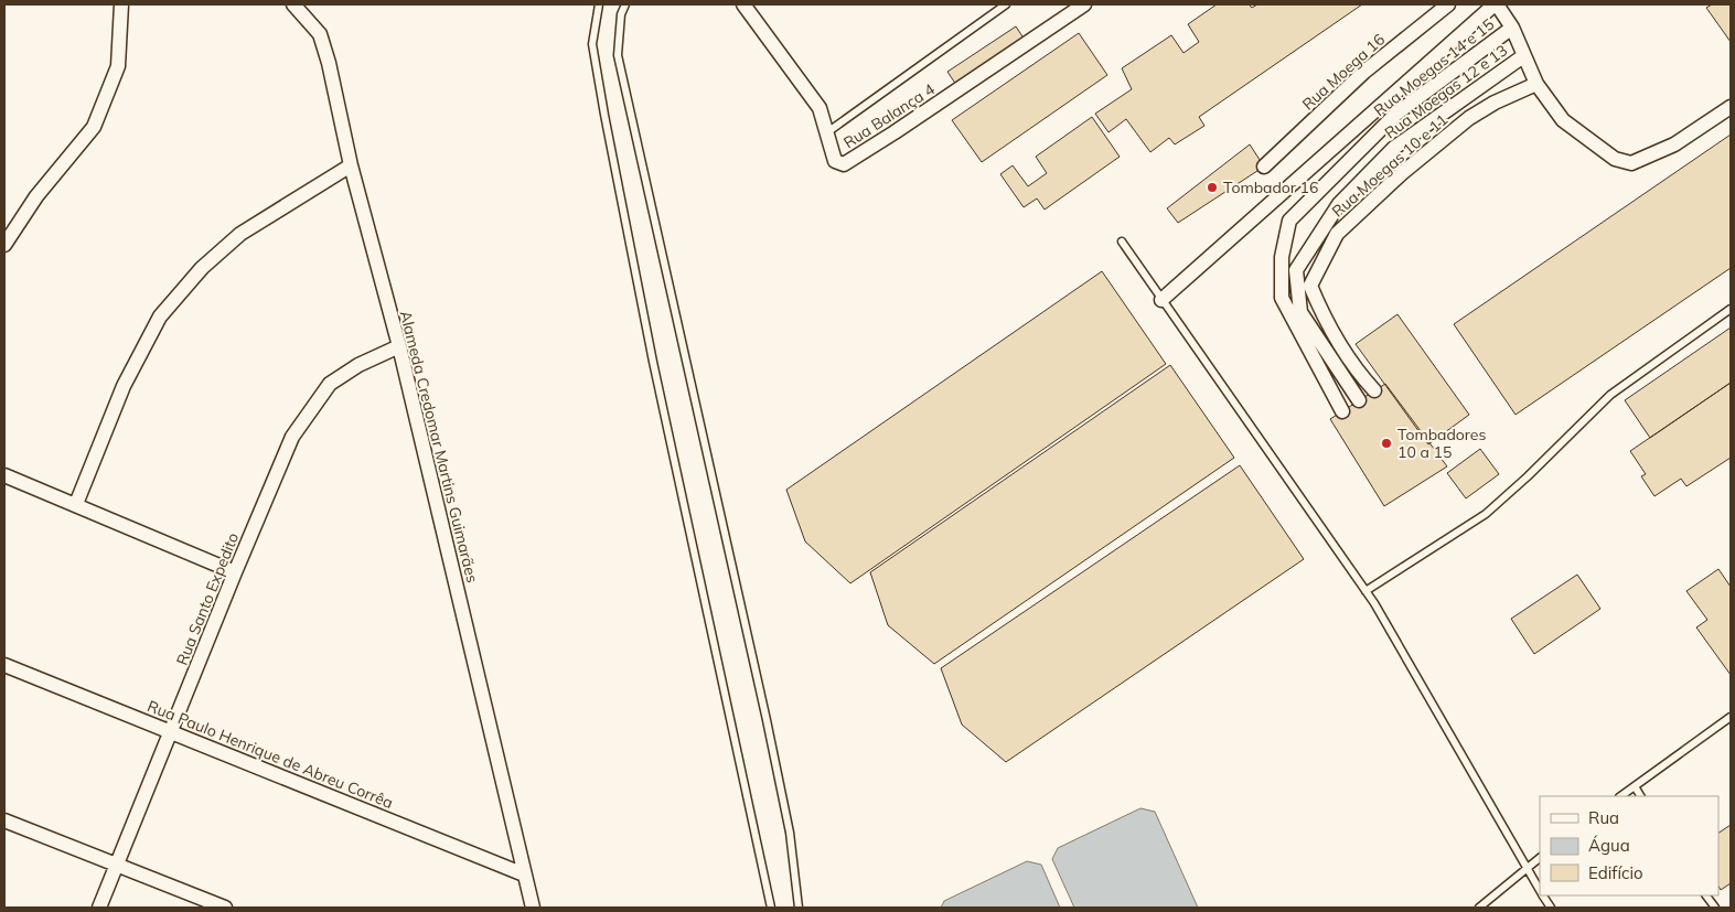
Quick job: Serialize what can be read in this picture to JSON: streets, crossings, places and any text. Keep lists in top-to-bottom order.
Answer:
{
  "streets": {
    "street": [
      "Rua Moegas 14 e 15",
      "Rua Moega 16",
      "Rua Moegas 12 e 13",
      "Rua Balança 4",
      "Rua Moegas 10 e 11",
      "Alameda Credomar Martins Guimarães",
      "Rua Santo Expedito",
      "Rua Paulo Henrique de Abreu Corrêa"
    ]
  },
  "crossings": [
    ["Alameda Credomar Martins Guimarães", "Rua Santo Expedito"],
    ["Alameda Credomar Martins Guimarães", "Rua Paulo Henrique de Abreu Corrêa"],
    ["Rua Santo Expedito", "Rua Paulo Henrique de Abreu Corrêa"]
  ],
  "places": ["Tombador 16", "Tombadores 10 a 15"],
  "legend": ["Rua", "Água", "Edifício"]
}
